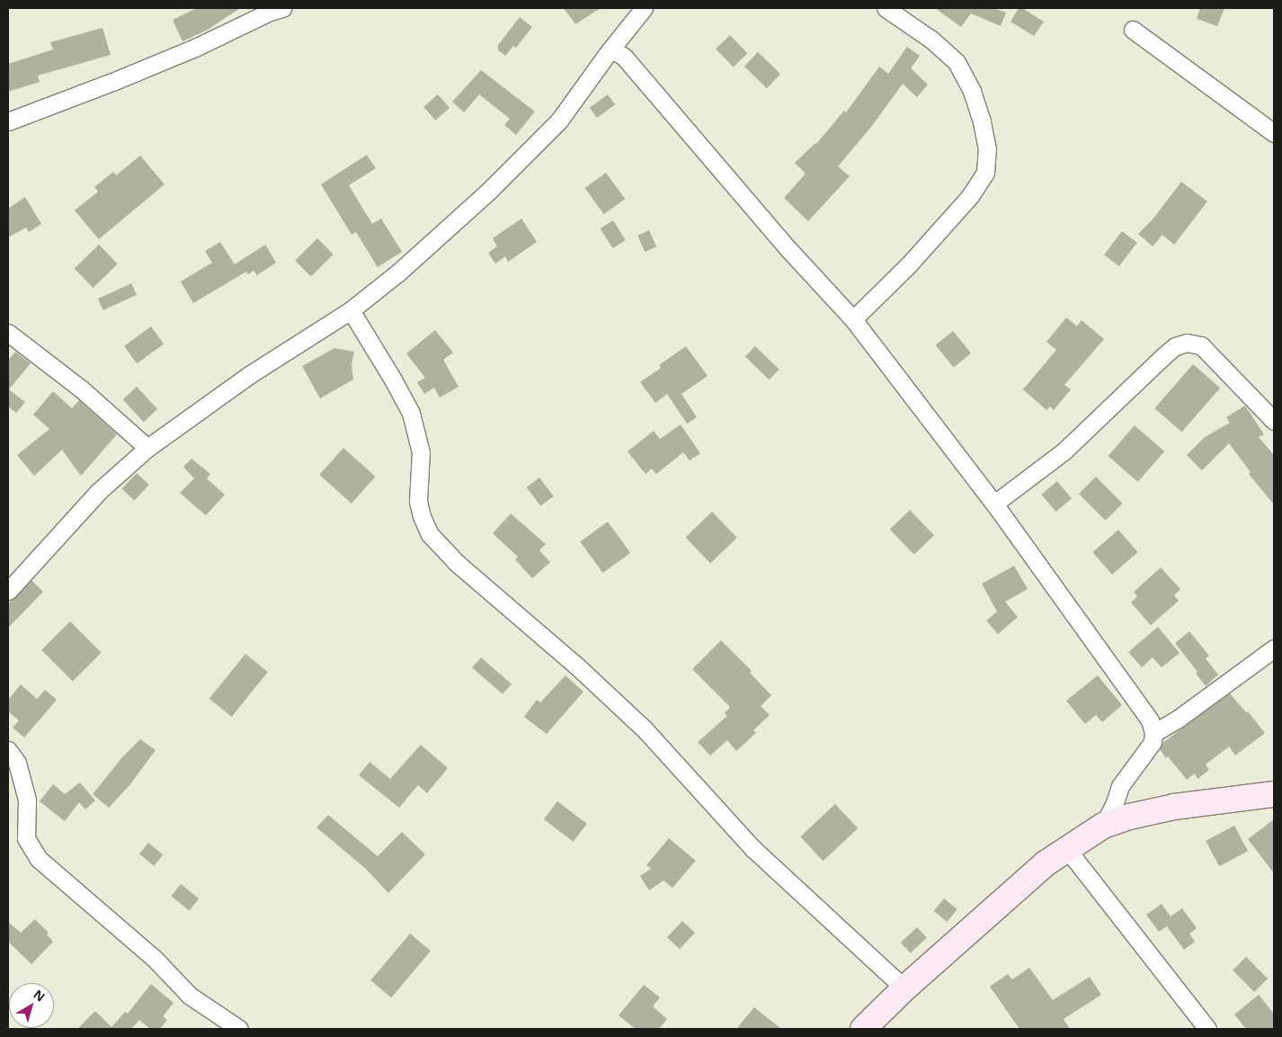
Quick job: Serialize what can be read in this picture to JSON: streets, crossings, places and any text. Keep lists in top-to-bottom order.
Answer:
{
  "north": "top right"
}
